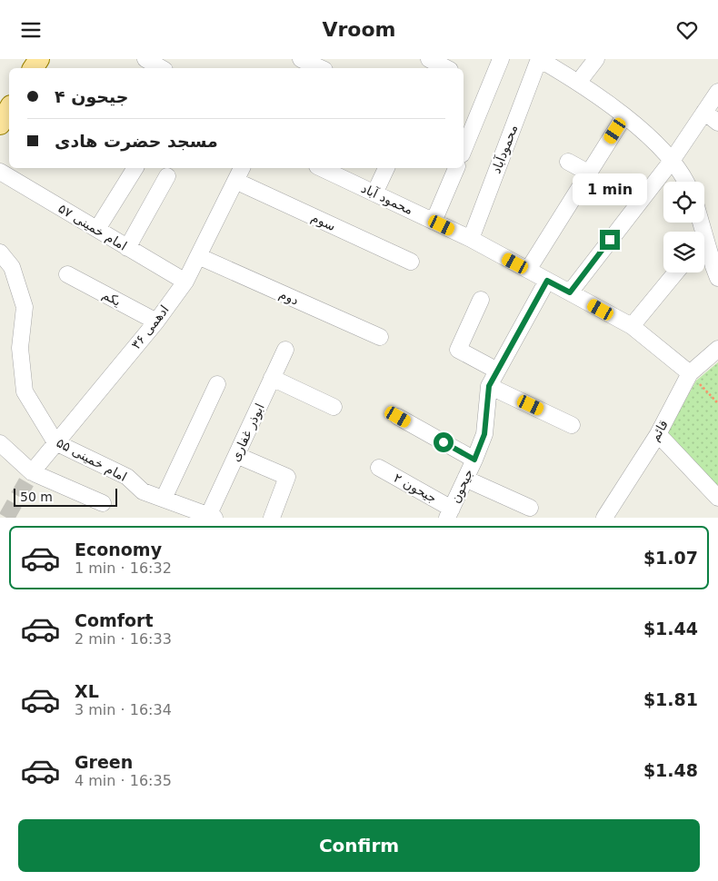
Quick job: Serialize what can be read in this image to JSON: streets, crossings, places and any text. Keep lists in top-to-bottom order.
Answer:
{
  "streets": {
    "street": [
      "محمودآباد",
      "محمود آباد",
      "سوم",
      "امام خمینی ۵۷",
      "دوم",
      "یکم",
      "ادهمی ۳۶",
      "قائم",
      "ابوذر غفاری",
      "امام خمینی ۵۵",
      "جیحون",
      "جیحون ۲"
    ]
  },
  "crossings": [
    ["محمودآباد", "محمود آباد"],
    ["محمود آباد", "قائم"],
    ["محمود آباد", "جیحون"],
    ["سوم", "ادهمی ۳۶"],
    ["امام خمینی ۵۷", "ادهمی ۳۶"],
    ["دوم", "ادهمی ۳۶"],
    ["یکم", "ادهمی ۳۶"],
    ["ادهمی ۳۶", "امام خمینی ۵۵"],
    ["ابوذر غفاری", "امام خمینی ۵۵"],
    ["جیحون", "جیحون ۲"]
  ],
  "scale_bar": "50 m",
  "page": {
    "header": "Vroom",
    "banner": ["جیحون ۴", "مسجد حضرت هادی"],
    "bubble": "1 min",
    "scale": "50 m",
    "list": [
      {
        "name": "Economy",
        "note": "1 min · 16:32",
        "value": "$1.07"
      },
      {
        "name": "Comfort",
        "note": "2 min · 16:33",
        "value": "$1.44"
      },
      {
        "name": "XL",
        "note": "3 min · 16:34",
        "value": "$1.81"
      },
      {
        "name": "Green",
        "note": "4 min · 16:35",
        "value": "$1.48"
      }
    ],
    "buttons": "Confirm"
  }
}
